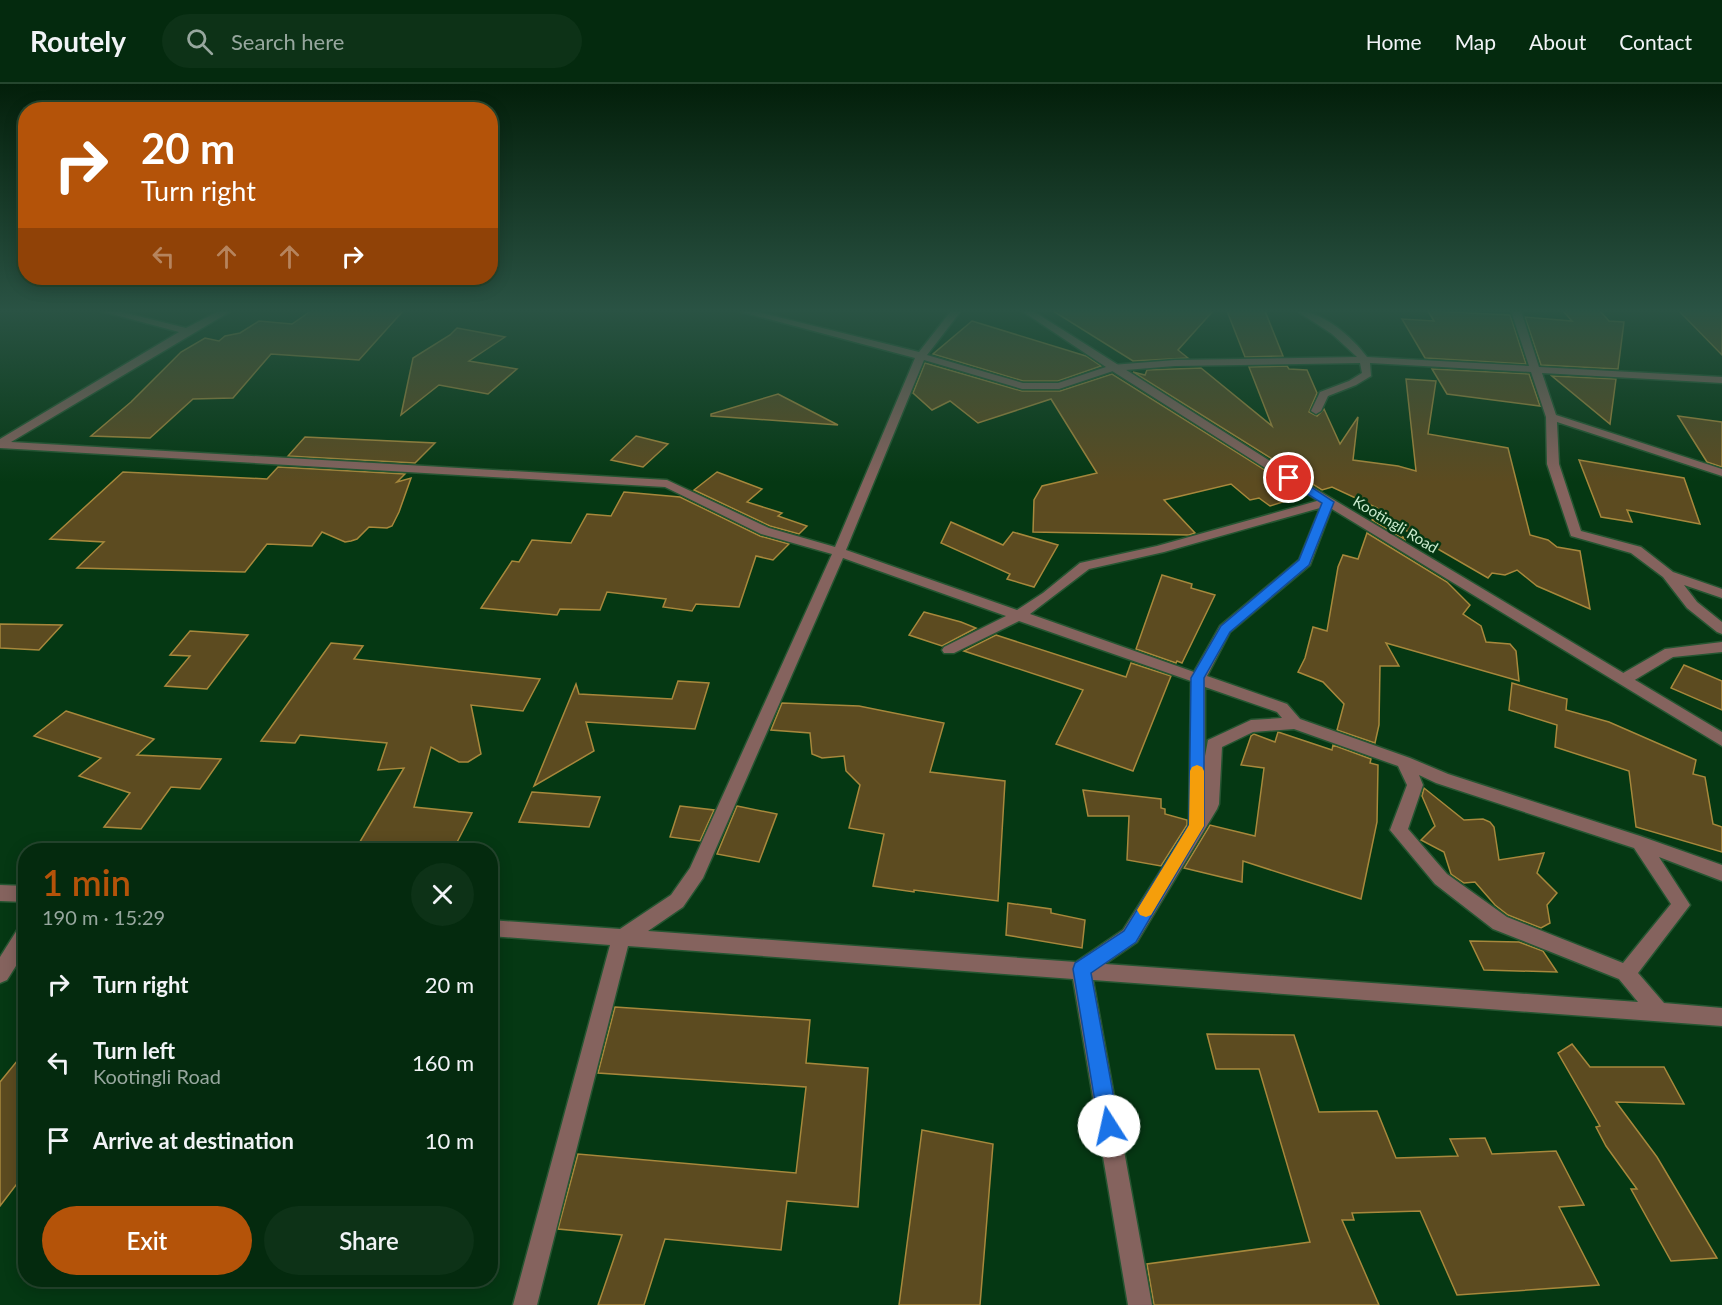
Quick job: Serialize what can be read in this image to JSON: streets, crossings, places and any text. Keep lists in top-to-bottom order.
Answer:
{
  "streets": {
    "street": ["Kootingli Road"]
  },
  "page": {
    "header": "Routely",
    "search": "Search here",
    "nav": [
      "Home",
      "Map",
      "About",
      "Contact"
    ],
    "turn": ["20 m", "Turn right"],
    "heading": ["1 min", "190 m · 15:29"],
    "list": [
      {
        "name": "Turn right",
        "value": "20 m"
      },
      {
        "name": "Turn left",
        "note": "Kootingli Road",
        "value": "160 m"
      },
      {
        "name": "Arrive at destination",
        "value": "10 m"
      }
    ],
    "buttons": ["Exit", "Share"]
  }
}
